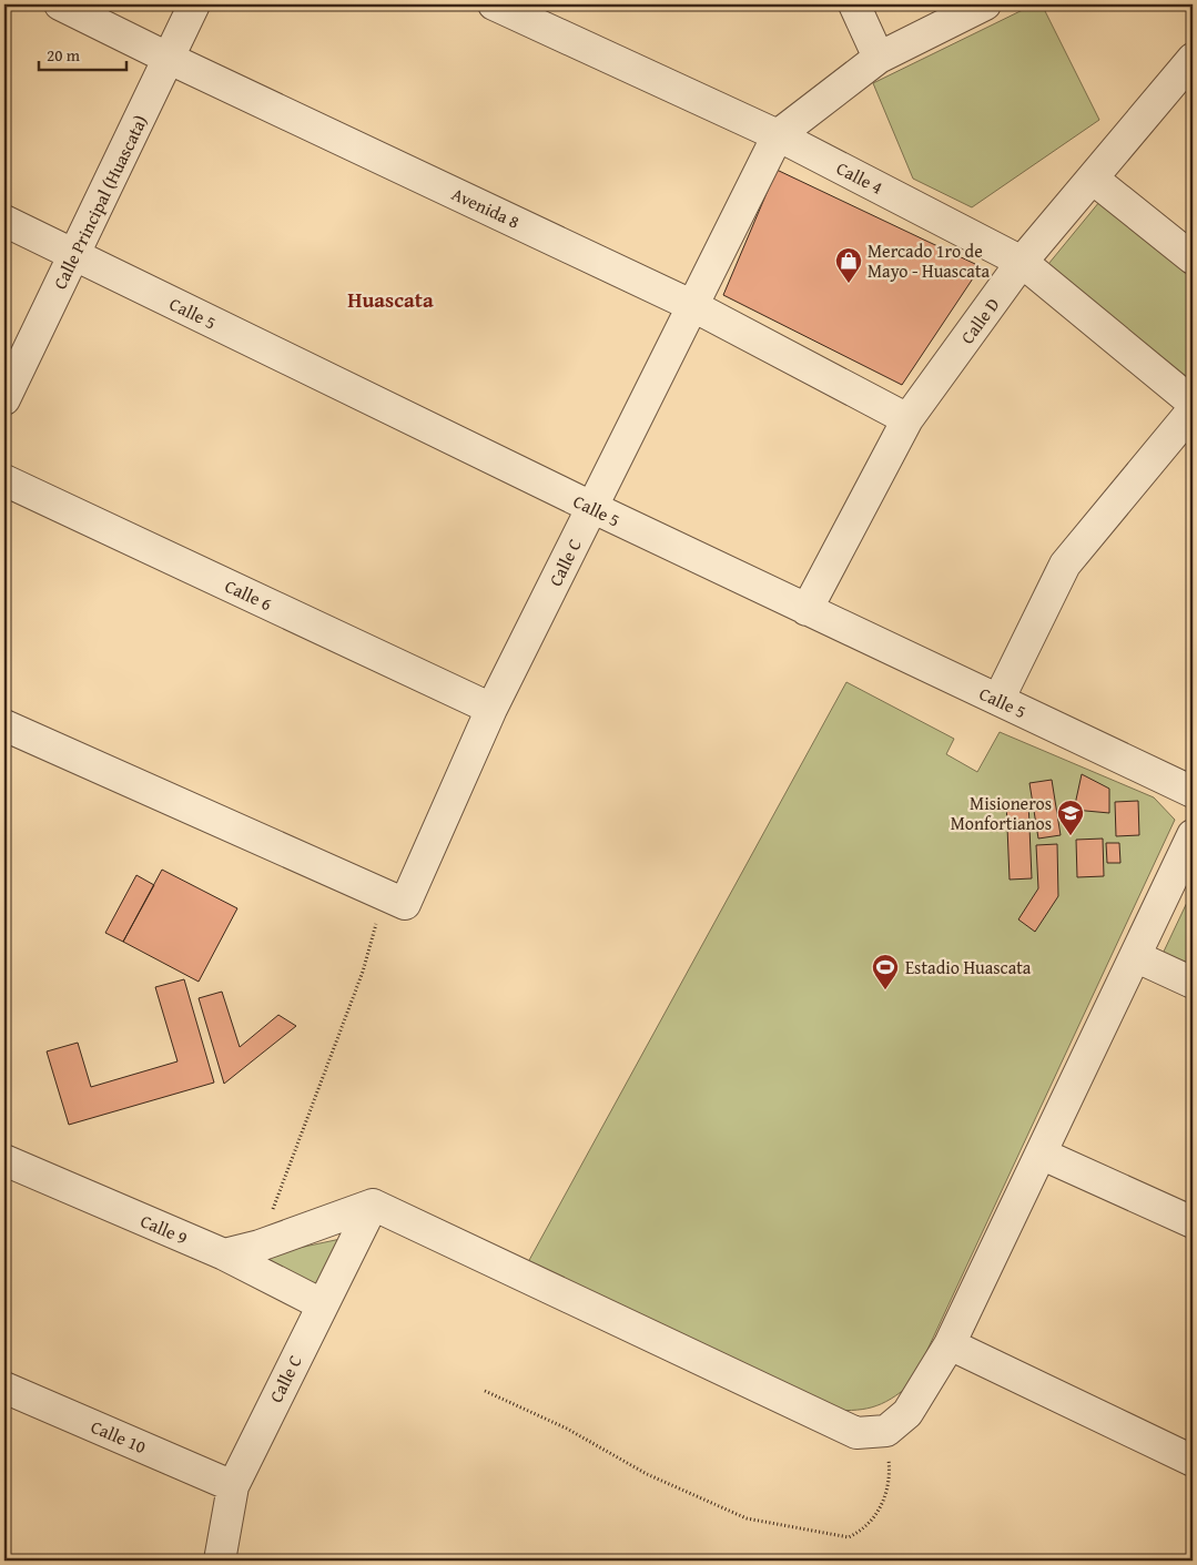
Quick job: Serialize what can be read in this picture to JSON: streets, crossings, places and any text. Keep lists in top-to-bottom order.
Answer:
{
  "streets": {
    "street": [
      "Calle 4",
      "Calle Principal (Huascata)",
      "Avenida 8",
      "Calle 5",
      "Calle D",
      "Calle C",
      "Calle 6",
      "Calle 9",
      "Calle 10"
    ]
  },
  "crossings": [
    ["Calle 4", "Calle D"],
    ["Calle 4", "Calle C"],
    ["Calle Principal (Huascata)", "Avenida 8"],
    ["Calle Principal (Huascata)", "Calle 5"],
    ["Avenida 8", "Calle D"],
    ["Avenida 8", "Calle C"],
    ["Calle 5", "Calle D"],
    ["Calle 5", "Calle C"],
    ["Calle C", "Calle 6"],
    ["Calle C", "Calle 9"],
    ["Calle C", "Calle 10"]
  ],
  "districts": ["Huascata"],
  "places": {
    "shop": ["Mercado 1ro de Mayo - Huascata"],
    "school or university": ["Misioneros Monfortianos"],
    "sports": ["Estadio Huascata"]
  },
  "scale_bar": "20 m"
}
